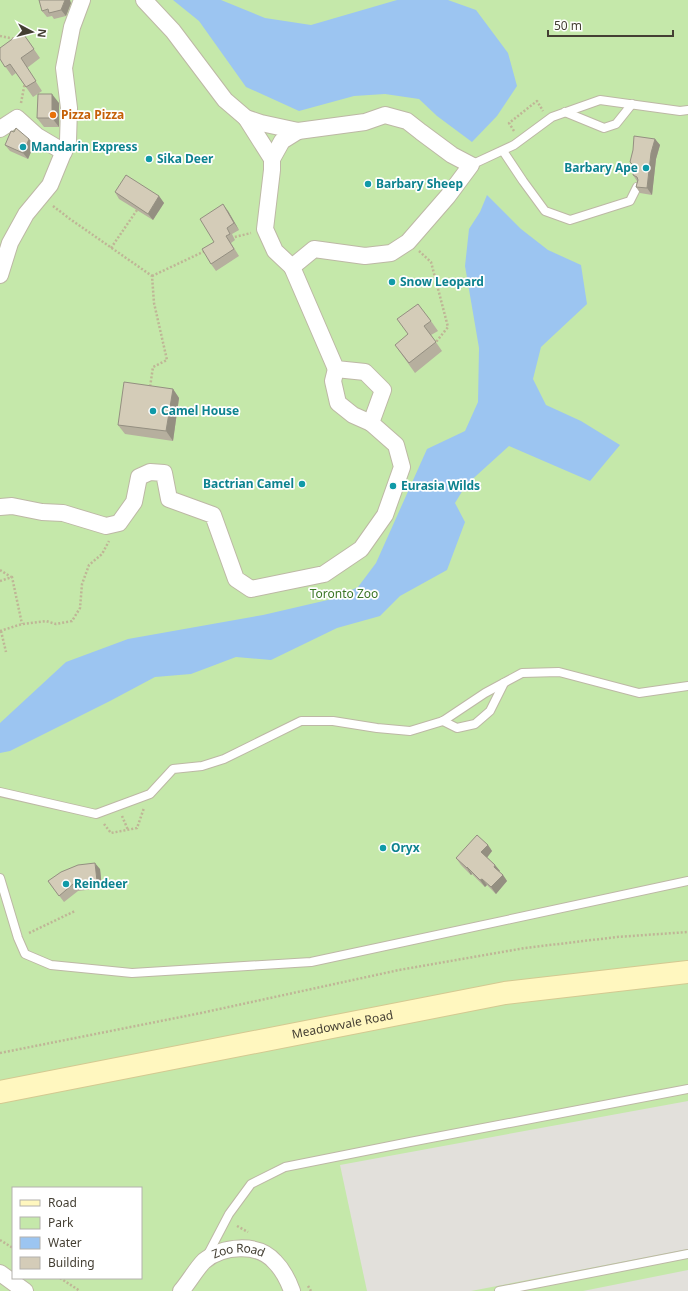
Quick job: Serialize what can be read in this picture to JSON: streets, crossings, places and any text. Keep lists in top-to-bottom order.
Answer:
{
  "streets": {
    "main road": ["Meadowvale Road"],
    "street": ["Zoo Road"]
  },
  "parks": ["Toronto Zoo"],
  "places": [
    "Pizza Pizza",
    "Mandarin Express",
    "Sika Deer",
    "Barbary Ape",
    "Barbary Sheep",
    "Snow Leopard",
    "Camel House",
    "Bactrian Camel",
    "Eurasia Wilds",
    "Oryx",
    "Reindeer"
  ],
  "legend": [
    "Road",
    "Park",
    "Water",
    "Building"
  ],
  "scale_bar": "50 m",
  "north": "right"
}
